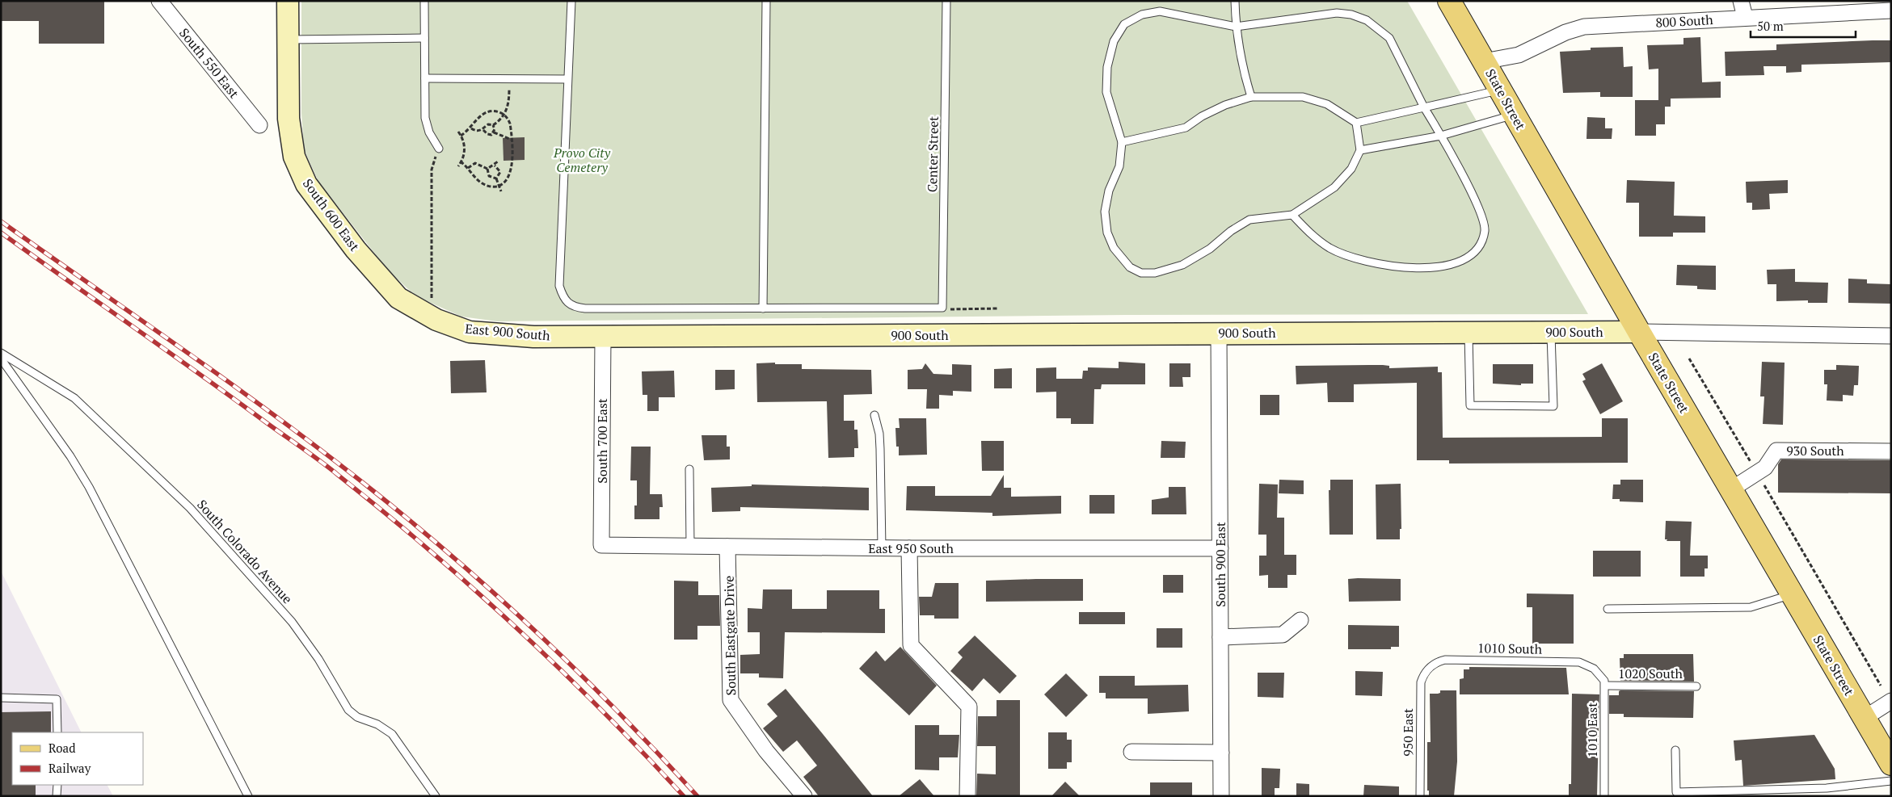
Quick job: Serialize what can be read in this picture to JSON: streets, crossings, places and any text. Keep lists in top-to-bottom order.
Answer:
{
  "streets": {
    "main road": ["State Street"],
    "street": [
      "800 South",
      "South 550 East",
      "South 600 East",
      "East 900 South",
      "900 South",
      "South 700 East",
      "930 South",
      "East 950 South",
      "South 900 East",
      "South Eastgate Drive"
    ],
    "lane": [
      "Center Street",
      "South Colorado Avenue",
      "1010 South",
      "1020 South",
      "1010 East",
      "950 East"
    ]
  },
  "crossings": [
    ["800 South", "State Street"],
    ["State Street", "900 South"],
    ["State Street", "930 South"],
    ["South 600 East", "East 900 South"],
    ["East 900 South", "900 South"],
    ["East 900 South", "South 700 East"],
    ["900 South", "South 700 East"],
    ["900 South", "South 900 East"],
    ["South 700 East", "East 950 South"],
    ["East 950 South", "South 900 East"],
    ["East 950 South", "South Eastgate Drive"],
    ["1010 South", "1010 East"],
    ["1010 South", "950 East"],
    ["1020 South", "1010 East"]
  ],
  "parks": ["Provo City Cemetery"],
  "legend": ["Road", "Railway"],
  "scale_bar": "50 m"
}
